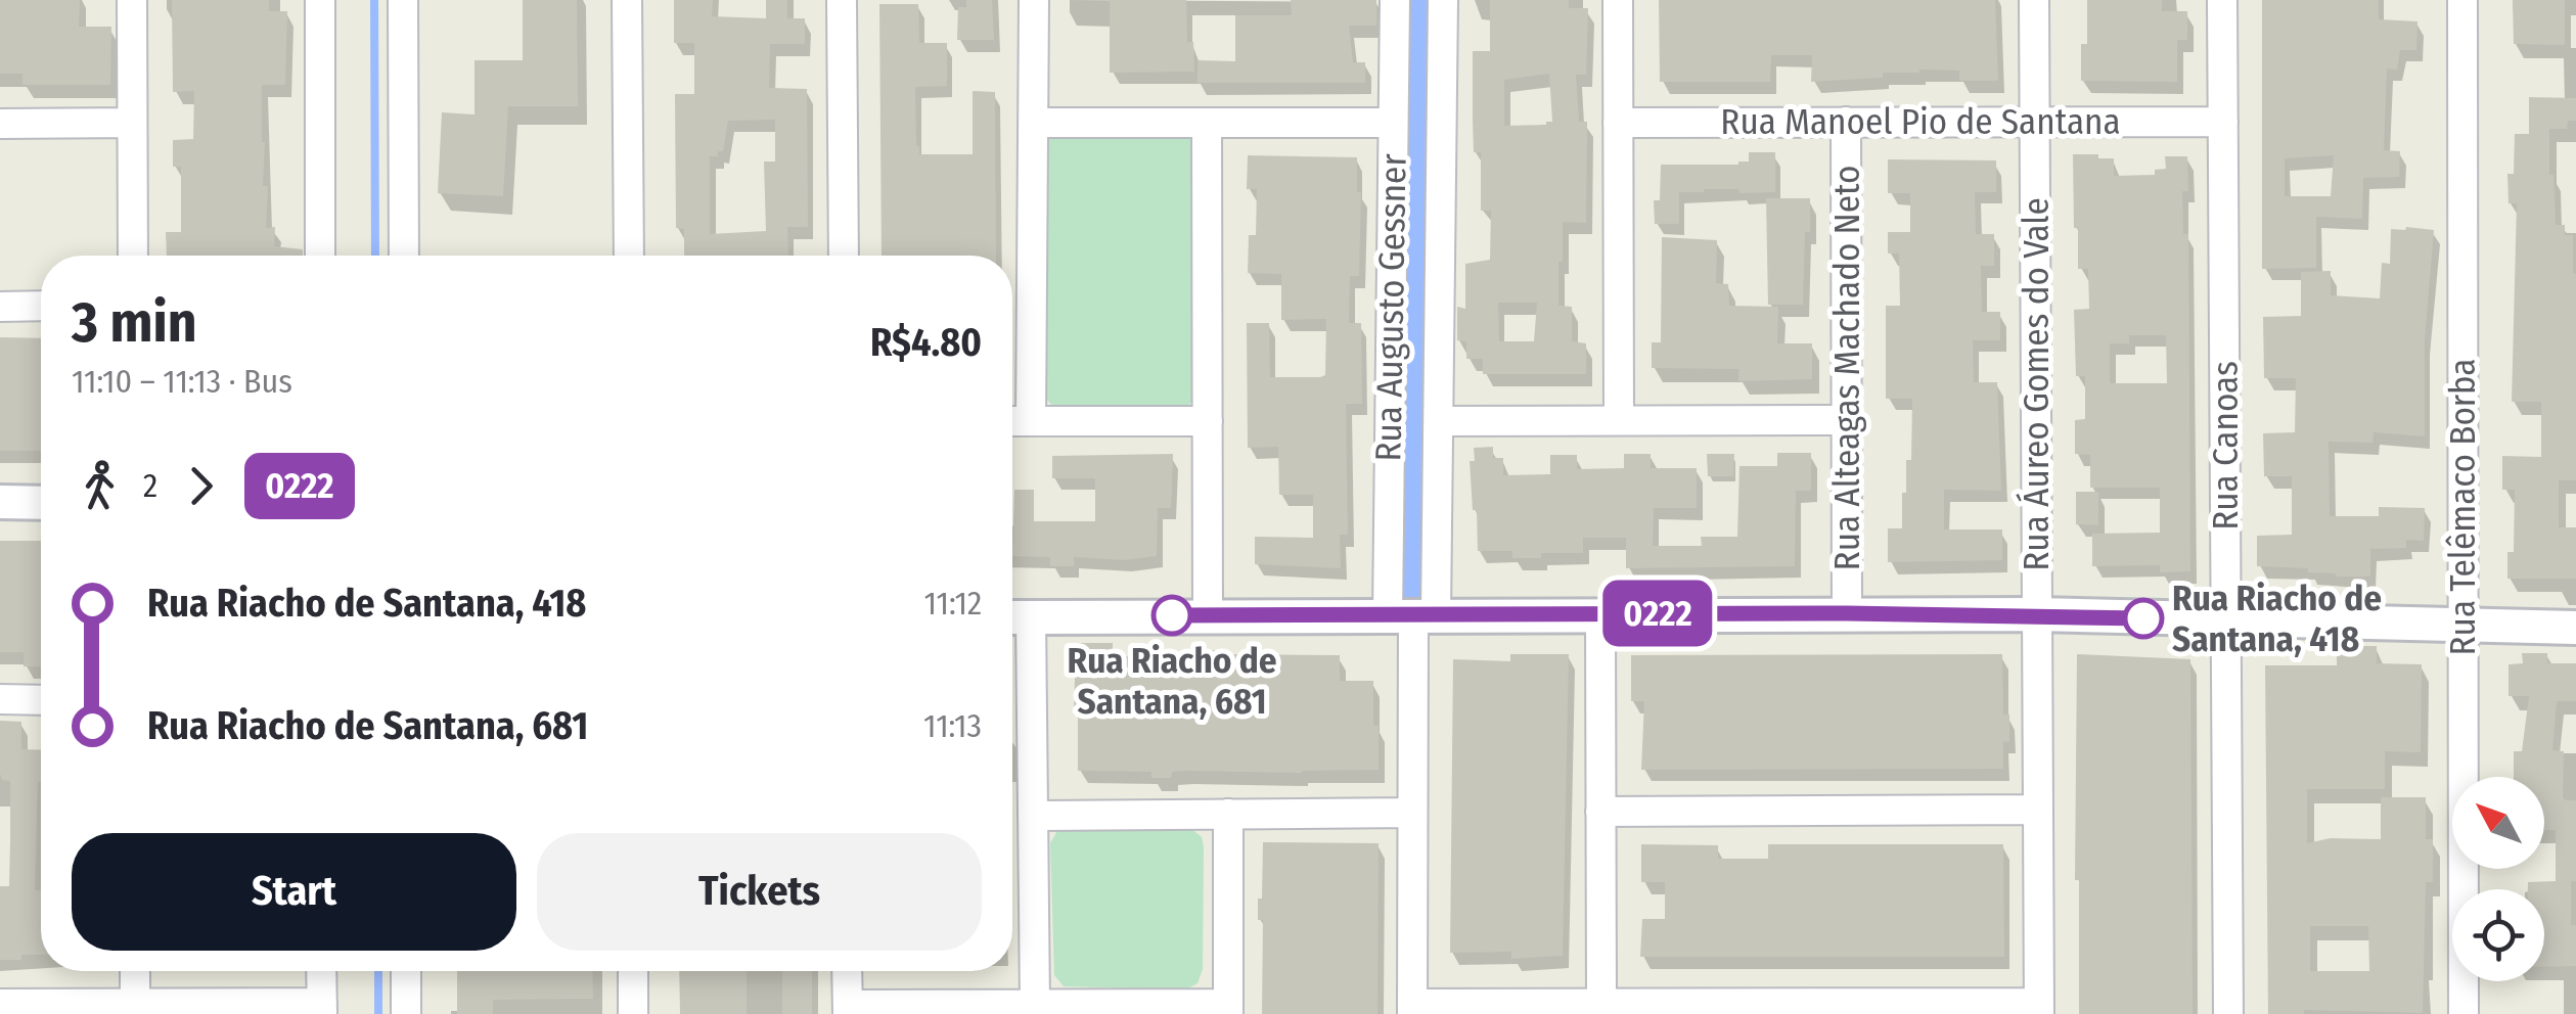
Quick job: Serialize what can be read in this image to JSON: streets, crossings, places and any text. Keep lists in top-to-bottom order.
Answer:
{
  "streets": {
    "street": [
      "Rua Manoel Pio de Santana",
      "Rua Augusto Gessner",
      "Rua Alteagas Machado Neto",
      "Rua Áureo Gomes do Vale",
      "Rua Canoas",
      "Rua Telêmaco Borba"
    ]
  },
  "crossings": [
    ["Rua Manoel Pio de Santana", "Rua Alteagas Machado Neto"],
    ["Rua Manoel Pio de Santana", "Rua Áureo Gomes do Vale"],
    ["Rua Manoel Pio de Santana", "Rua Canoas"]
  ],
  "places": ["Rua Riacho de Santana, 681", "Rua Riacho de Santana, 418"],
  "lines": ["bus line 0222"],
  "north": "top left",
  "page": {
    "on_map": "0222",
    "heading": ["3 min", "11:10 – 11:13 · Bus", "R$4.80"],
    "legs": ["2", "0222"],
    "list": [
      {
        "name": "Rua Riacho de Santana, 418",
        "value": "11:12"
      },
      {
        "name": "Rua Riacho de Santana, 681",
        "value": "11:13"
      }
    ],
    "buttons": ["Start", "Tickets"]
  }
}
